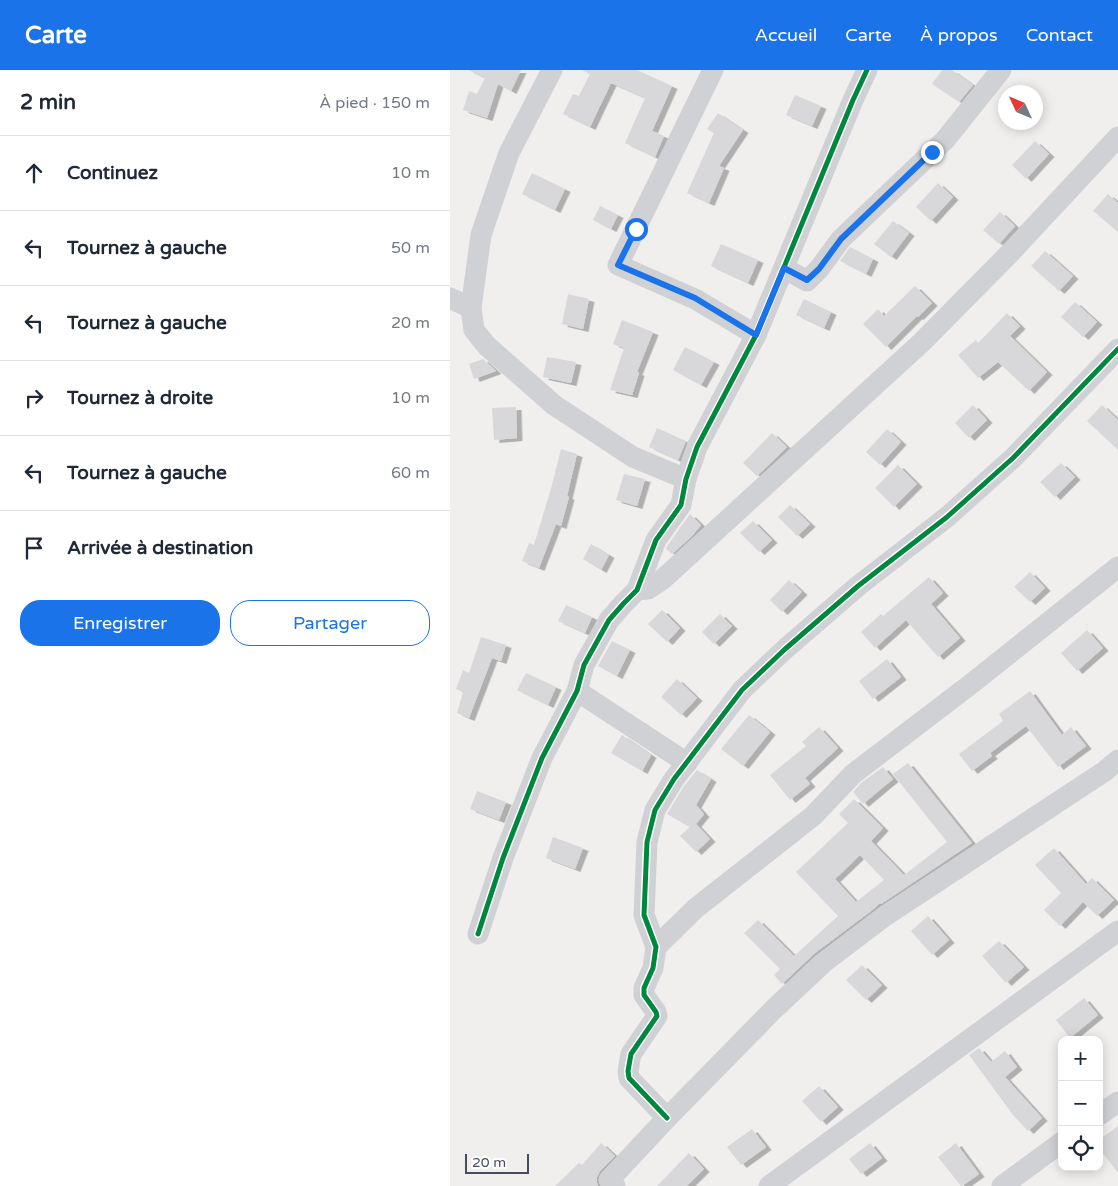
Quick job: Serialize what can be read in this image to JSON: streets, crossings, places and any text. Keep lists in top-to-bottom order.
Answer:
{
  "scale_bar": "20 m",
  "north": "top left",
  "page": {
    "header": "Carte",
    "nav": [
      "Accueil",
      "Carte",
      "À propos",
      "Contact"
    ],
    "heading": ["2 min", "À pied · 150 m"],
    "list": [
      ["Continuez", "10 m"],
      ["Tournez à gauche", "50 m"],
      ["Tournez à gauche", "20 m"],
      ["Tournez à droite", "10 m"],
      ["Tournez à gauche", "60 m"],
      "Arrivée à destination"
    ],
    "buttons": ["Enregistrer", "Partager"],
    "map_buttons": ["+", "−"],
    "scale": "20 m"
  }
}
